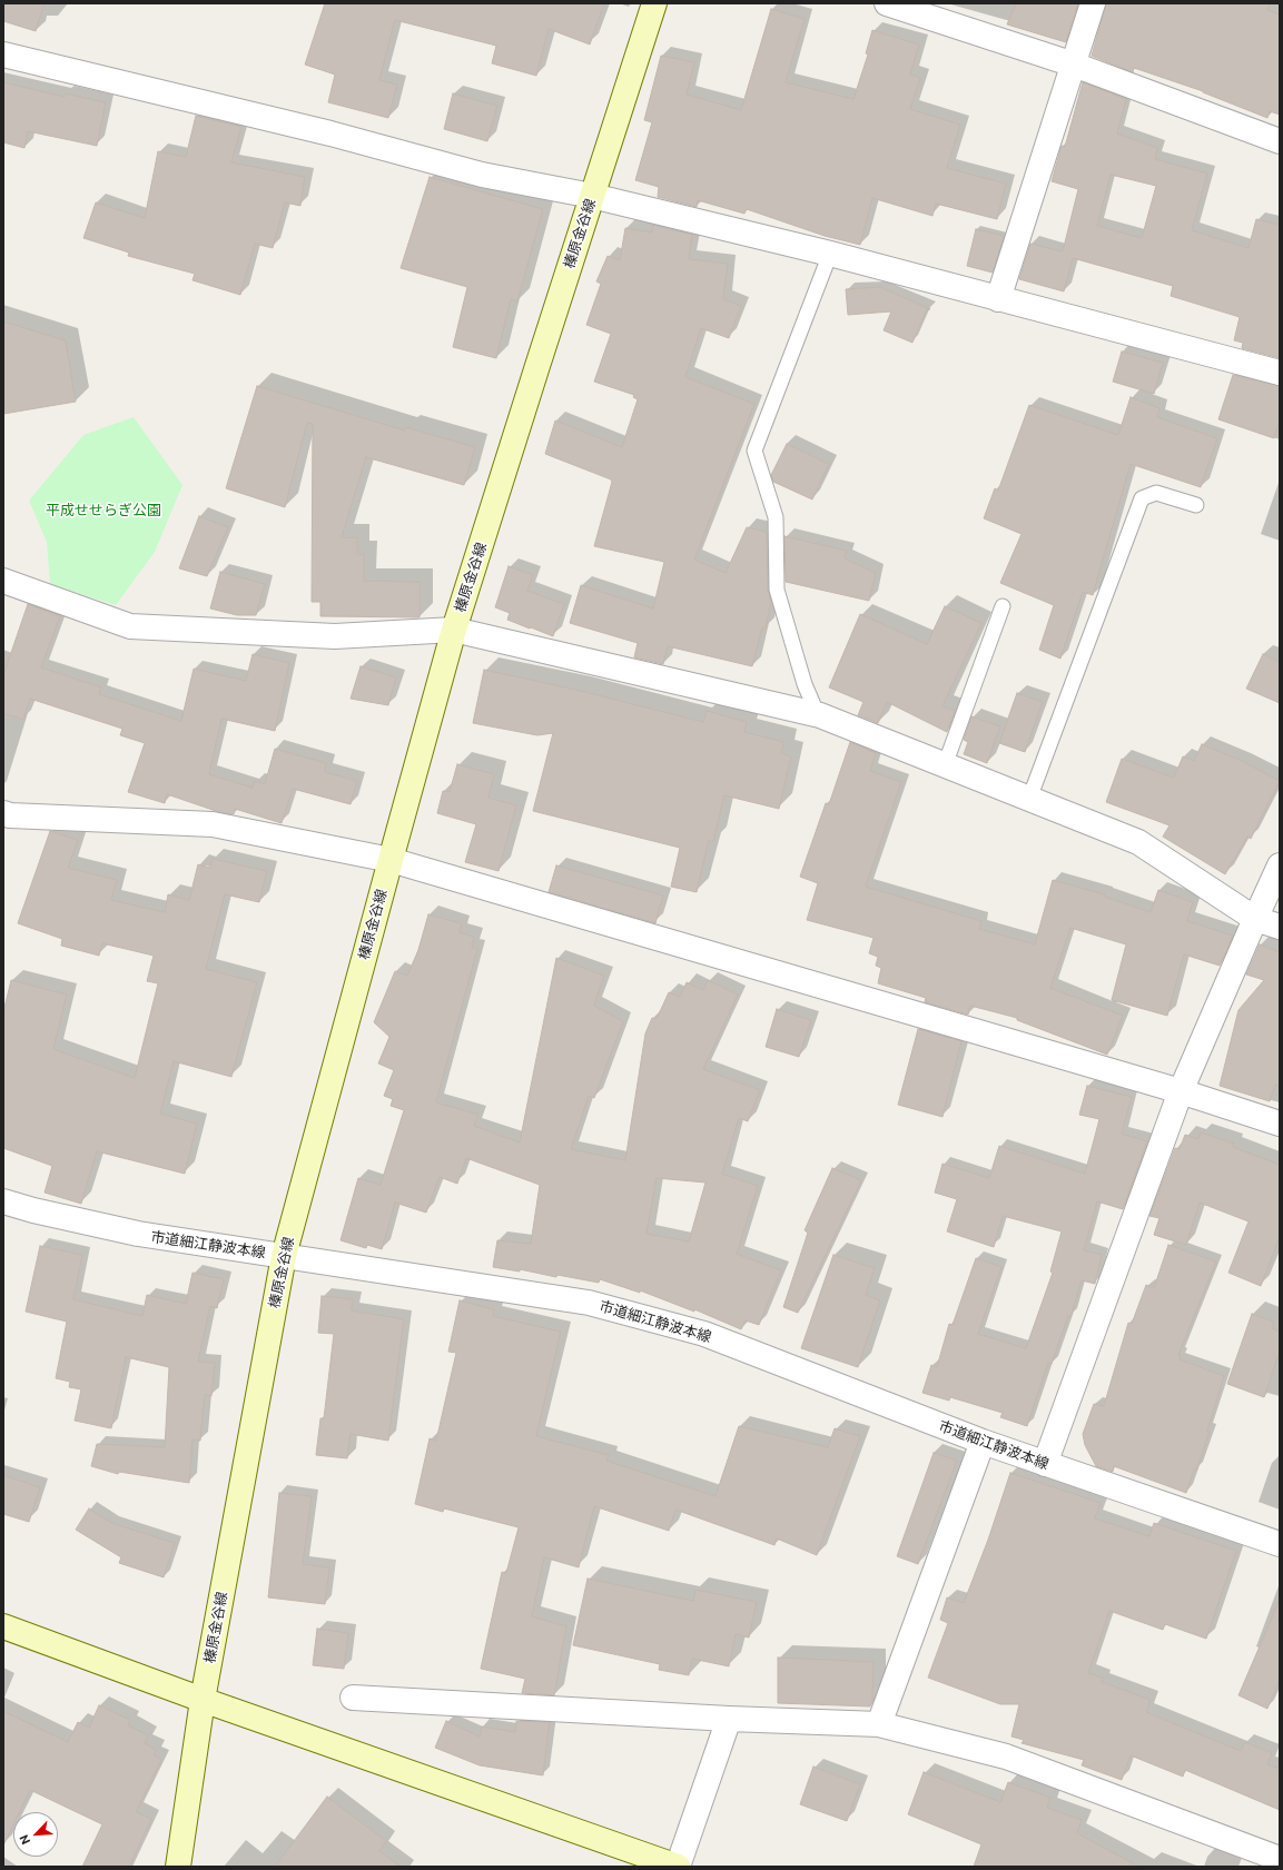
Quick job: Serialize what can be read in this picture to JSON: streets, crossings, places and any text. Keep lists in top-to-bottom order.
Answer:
{
  "streets": {
    "main road": ["榛原金谷線"],
    "street": ["市道細江静波本線"]
  },
  "crossings": [
    ["榛原金谷線", "市道細江静波本線"]
  ],
  "parks": ["平成せせらぎ公園"],
  "north": "bottom left"
}
